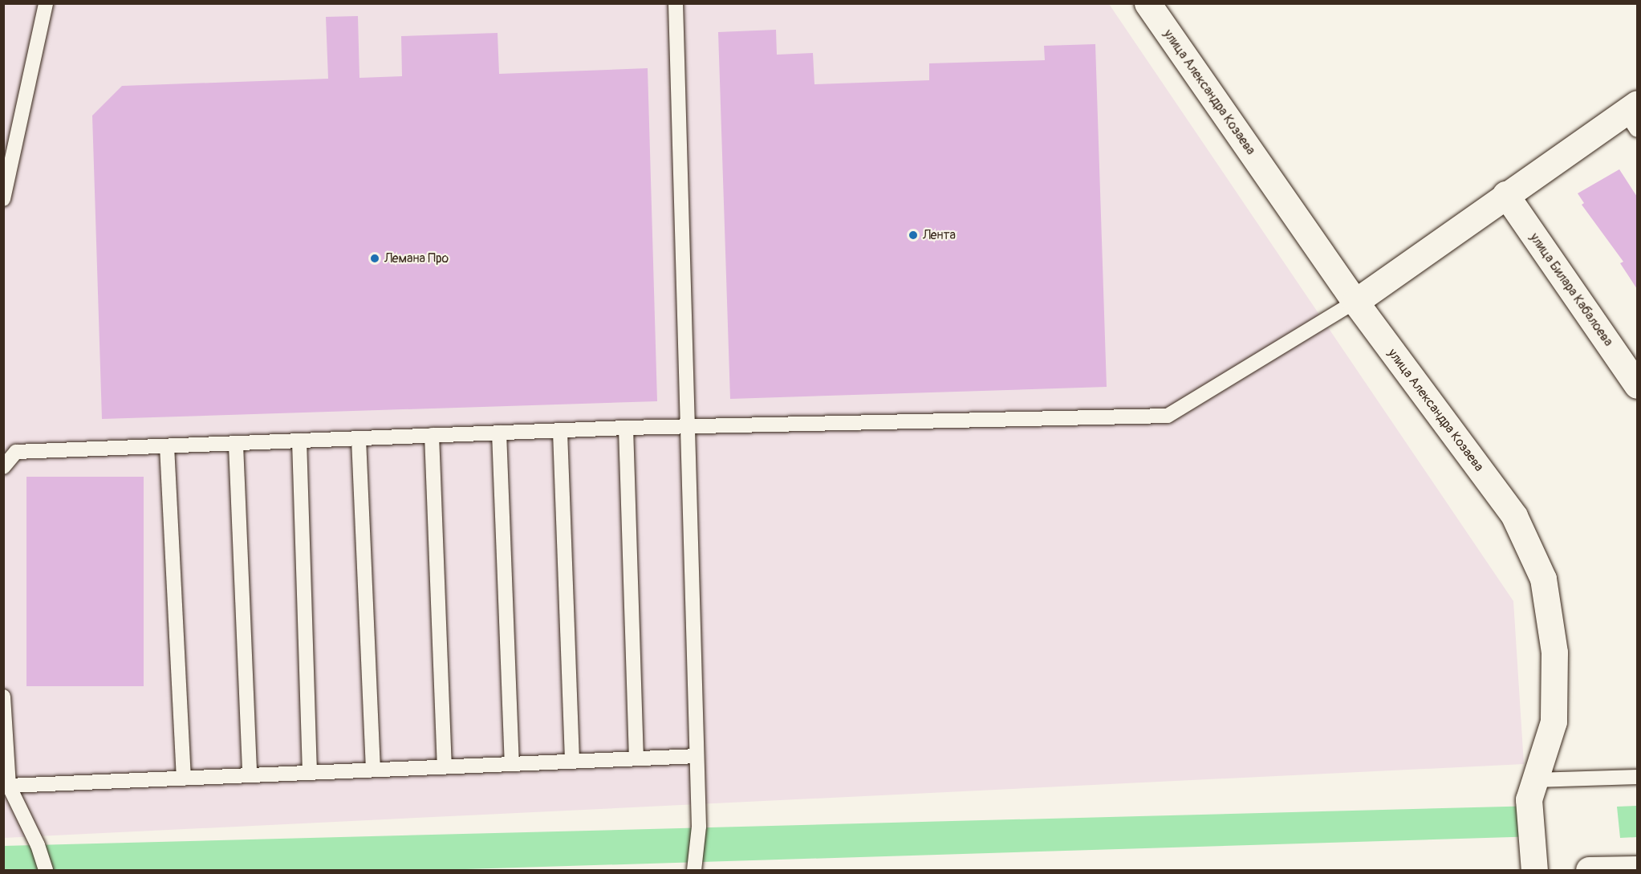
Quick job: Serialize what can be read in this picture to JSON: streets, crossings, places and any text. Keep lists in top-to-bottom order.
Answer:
{
  "streets": {
    "main road": ["улица Александра Козаева", "улица Билара Кабалоева"]
  },
  "places": ["Лента", "Лемана Про"]
}
